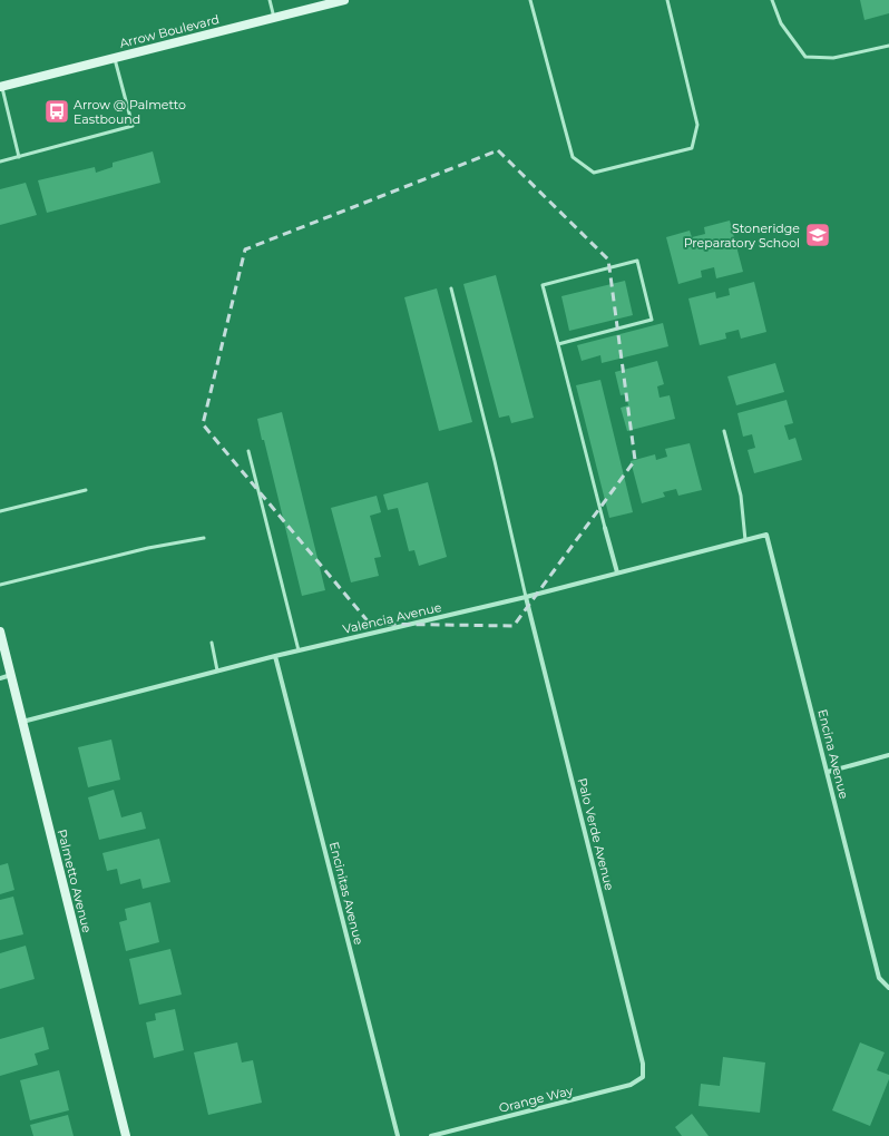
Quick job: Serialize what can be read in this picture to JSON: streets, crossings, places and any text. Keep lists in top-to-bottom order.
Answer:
{
  "streets": {
    "street": [
      "Arrow Boulevard",
      "Valencia Avenue",
      "Encina Avenue",
      "Palo Verde Avenue",
      "Palmetto Avenue",
      "Encinitas Avenue",
      "Orange Way"
    ]
  },
  "crossings": [
    ["Valencia Avenue", "Encina Avenue"],
    ["Valencia Avenue", "Palo Verde Avenue"],
    ["Valencia Avenue", "Palmetto Avenue"],
    ["Valencia Avenue", "Encinitas Avenue"],
    ["Palo Verde Avenue", "Orange Way"]
  ],
  "places": {
    "bus stop": ["Arrow @ Palmetto Eastbound"],
    "school or university": ["Stoneridge Preparatory School"]
  }
}
